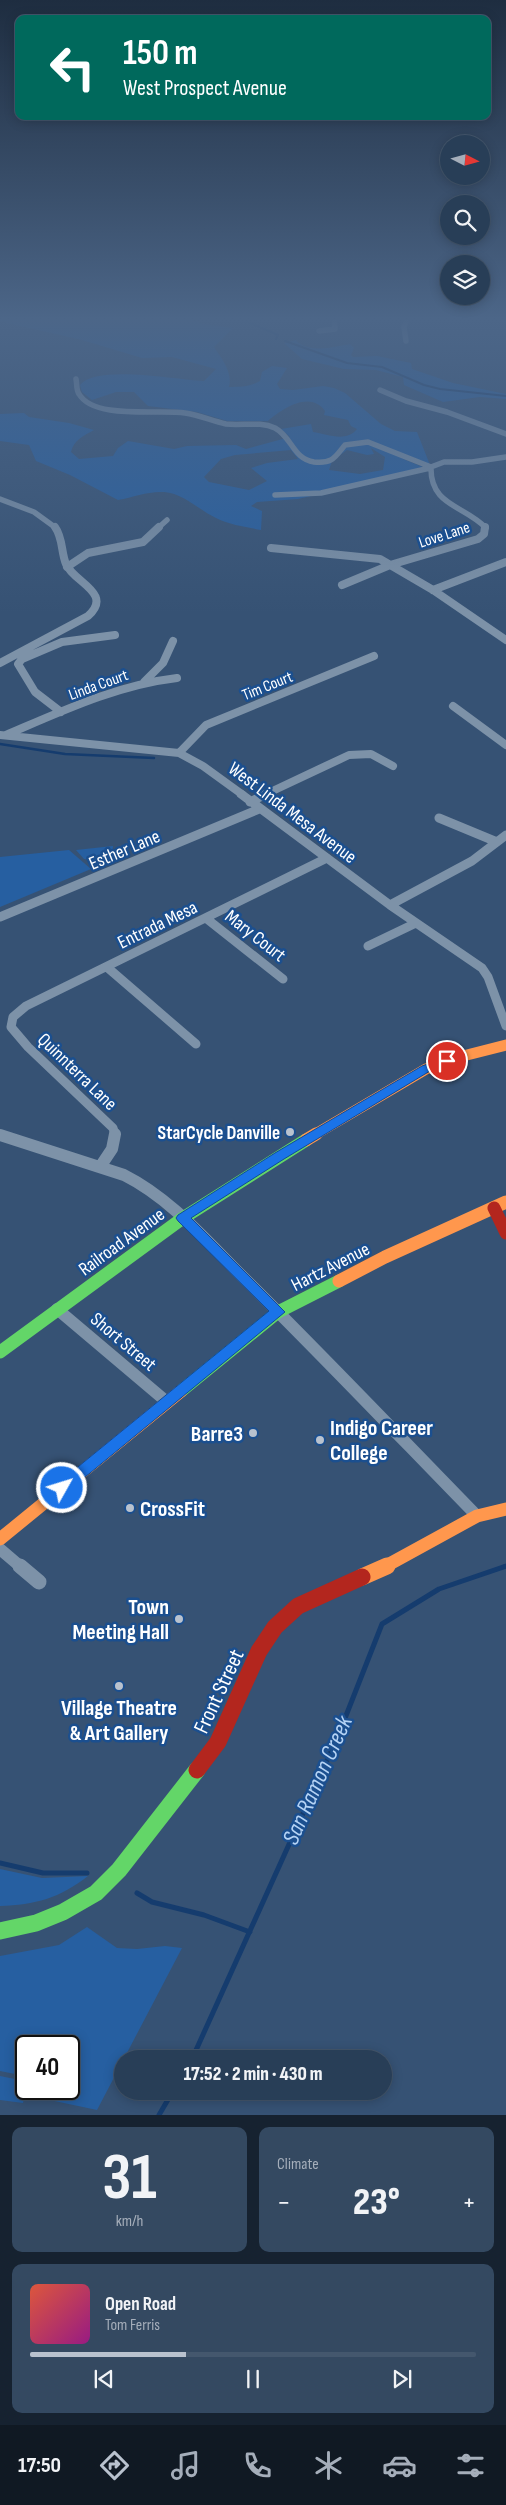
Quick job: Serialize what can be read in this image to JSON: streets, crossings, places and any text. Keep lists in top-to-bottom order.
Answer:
{
  "streets": {
    "street": [
      "Love Lane",
      "Linda Court",
      "Tim Court",
      "West Linda Mesa Avenue",
      "Esther Lane",
      "Entrada Mesa",
      "Mary Court",
      "Quinnterra Lane",
      "Railroad Avenue",
      "Hartz Avenue",
      "Short Street",
      "Front Street"
    ]
  },
  "crossings": [
    ["Linda Court", "West Linda Mesa Avenue"],
    ["Tim Court", "West Linda Mesa Avenue"],
    ["West Linda Mesa Avenue", "Esther Lane"],
    ["West Linda Mesa Avenue", "Entrada Mesa"],
    ["Entrada Mesa", "Mary Court"],
    ["Entrada Mesa", "Quinnterra Lane"],
    ["Railroad Avenue", "Short Street"],
    ["Hartz Avenue", "Short Street"]
  ],
  "water": ["San Ramon Creek"],
  "places": [
    "StarCycle Danville",
    "Barre3",
    "Indigo Career College",
    "CrossFit",
    "Town Meeting Hall",
    "Village Theatre & Art Gallery"
  ],
  "north": "right",
  "page": {
    "turn": ["150 m", "West Prospect Avenue"],
    "limit": "40",
    "trip": "17:52 · 2 min · 430 m",
    "tile": [
      ["31", "km/h"],
      "Climate"
    ],
    "heat": ["−", "23°", "+"],
    "song": ["Open Road", "Tom Ferris"],
    "tabs": "17:50"
  }
}
